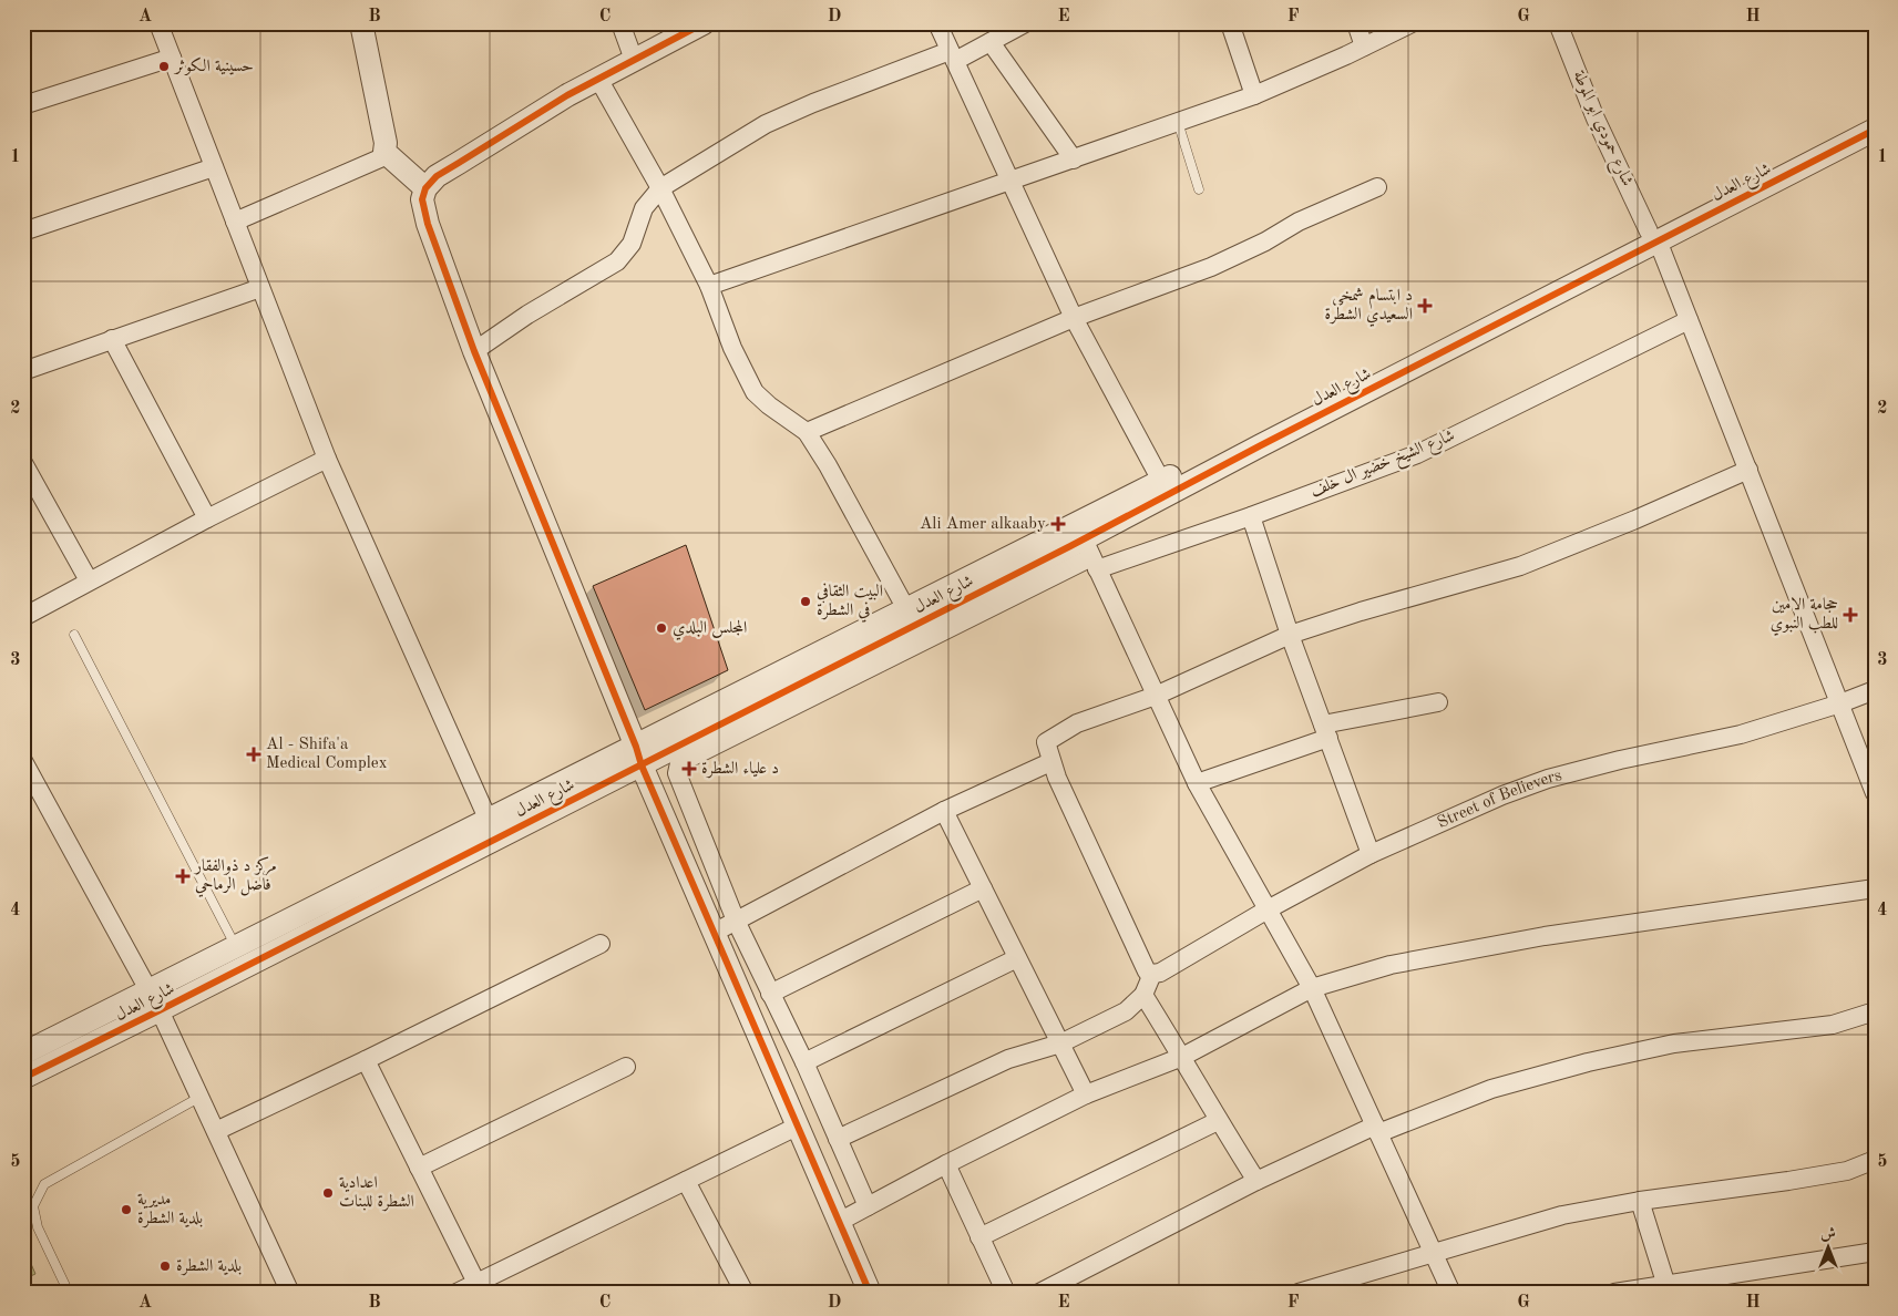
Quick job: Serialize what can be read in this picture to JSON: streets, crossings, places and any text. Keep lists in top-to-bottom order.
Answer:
{
  "streets": {
    "street": [
      "شارع حمودي ابو الموطة",
      "شارع العدل",
      "شارع الشيخ خضير ال خلف",
      "Street of Believers"
    ]
  },
  "crossings": [
    ["شارع حمودي ابو الموطة", "شارع العدل"],
    ["شارع حمودي ابو الموطة", "شارع الشيخ خضير ال خلف"],
    ["شارع حمودي ابو الموطة", "Street of Believers"],
    ["شارع العدل", "شارع الشيخ خضير ال خلف"]
  ],
  "places": {
    "other": [
      "حسينية الكوثر",
      "البيت الثقافي في الشطرة",
      "المجلس البلدي",
      "اعدادية الشطرة للبنات",
      "مديرية بلدية الشطرة",
      "بلدية الشطرة"
    ],
    "health": [
      "د ابتسام شمخي السعيدي الشطرة",
      "Ali Amer alkaaby",
      "حجامة الامين للطب النبوي",
      "Al - Shifa'a Medical Complex",
      "د علياء الشطرة",
      "مركز د ذوالفقار فاضل الرماحي"
    ]
  },
  "north": "top",
  "grid": {
    "columns": [
      "A",
      "B",
      "C",
      "D",
      "E",
      "F",
      "G",
      "H"
    ],
    "rows": [
      "1",
      "2",
      "3",
      "4",
      "5"
    ]
  }
}
